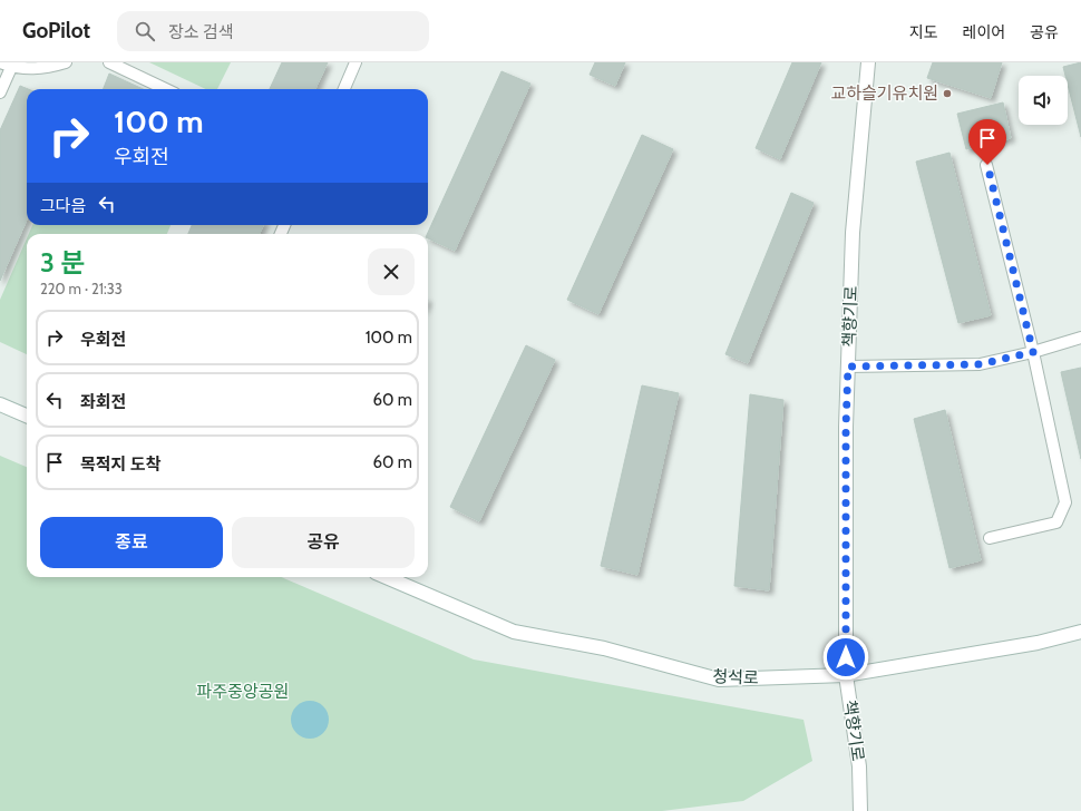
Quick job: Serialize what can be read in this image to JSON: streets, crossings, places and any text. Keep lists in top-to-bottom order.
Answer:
{
  "streets": {
    "main road": ["책향기로", "청석로"]
  },
  "crossings": [
    ["책향기로", "청석로"]
  ],
  "parks": ["파주중앙공원"],
  "places": ["교하슬기유치원"],
  "page": {
    "header": "GoPilot",
    "search": "장소 검색",
    "nav": ["지도", "레이어", "공유"],
    "turn": ["100 m", "우회전"],
    "then": "그다음",
    "heading": ["3 분", "220 m · 21:33"],
    "list": [
      {
        "name": "우회전",
        "value": "100 m"
      },
      {
        "name": "좌회전",
        "value": "60 m"
      },
      {
        "name": "목적지 도착",
        "value": "60 m"
      }
    ],
    "buttons": ["종료", "공유"]
  }
}
